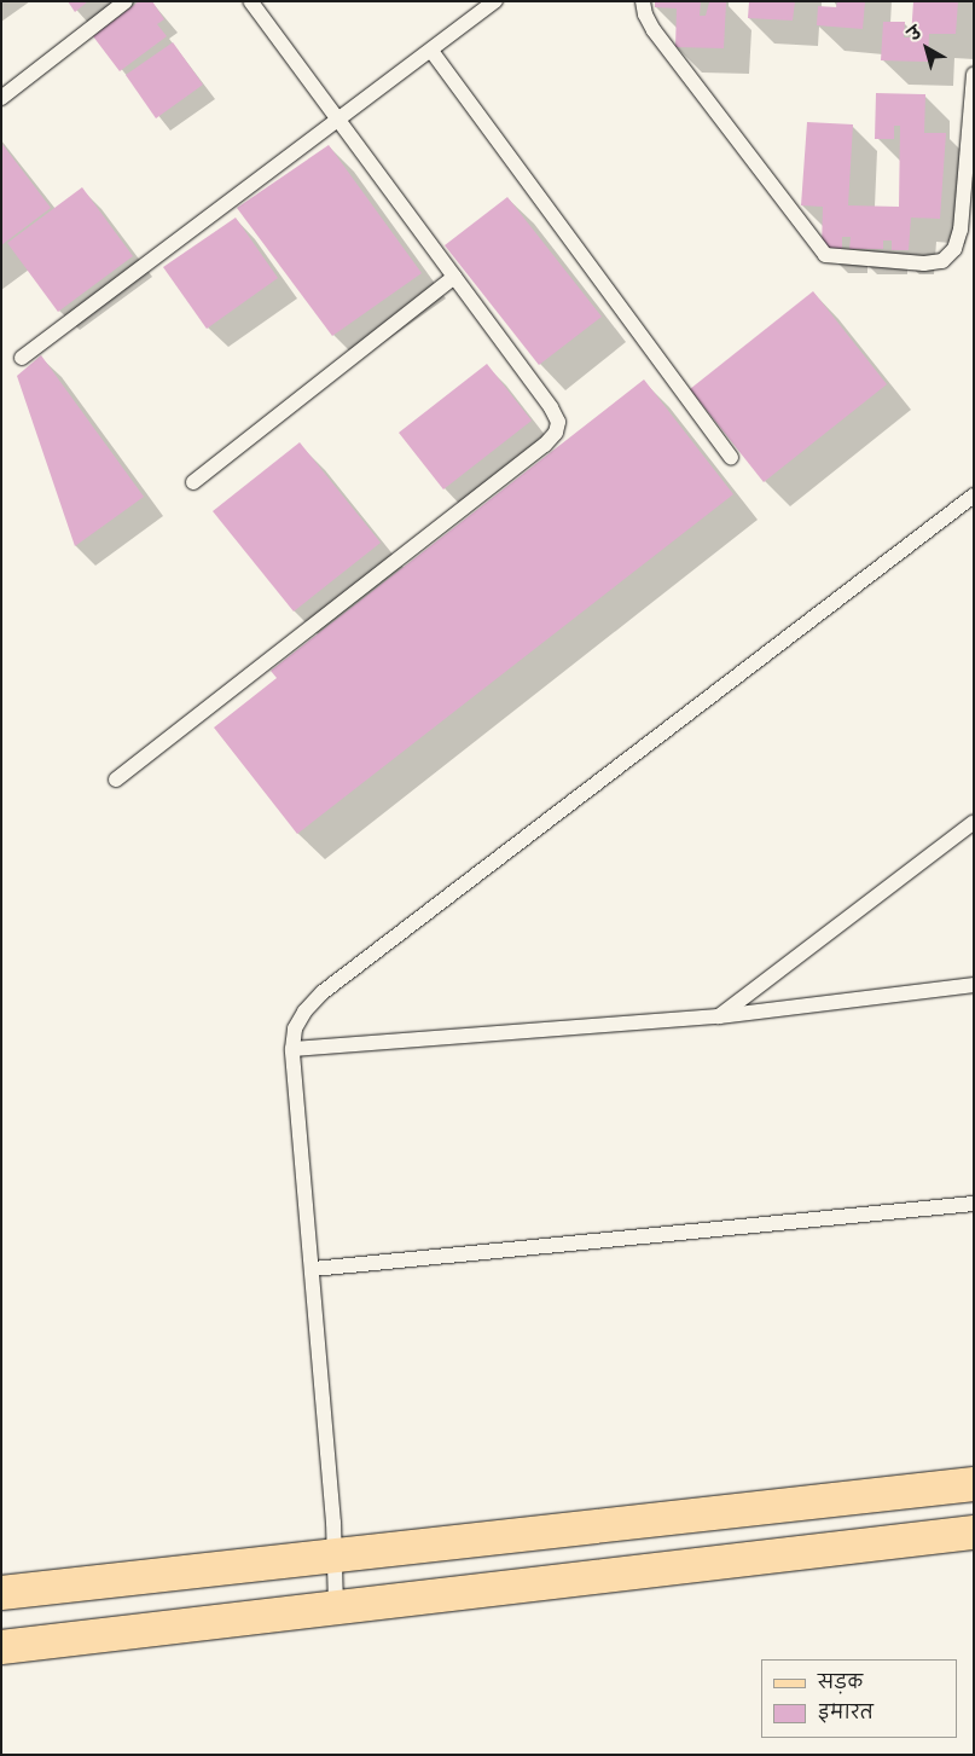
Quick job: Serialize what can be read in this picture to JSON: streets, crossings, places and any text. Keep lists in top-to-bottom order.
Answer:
{
  "legend": ["सड़क", "इमारत"],
  "north": "top left"
}
